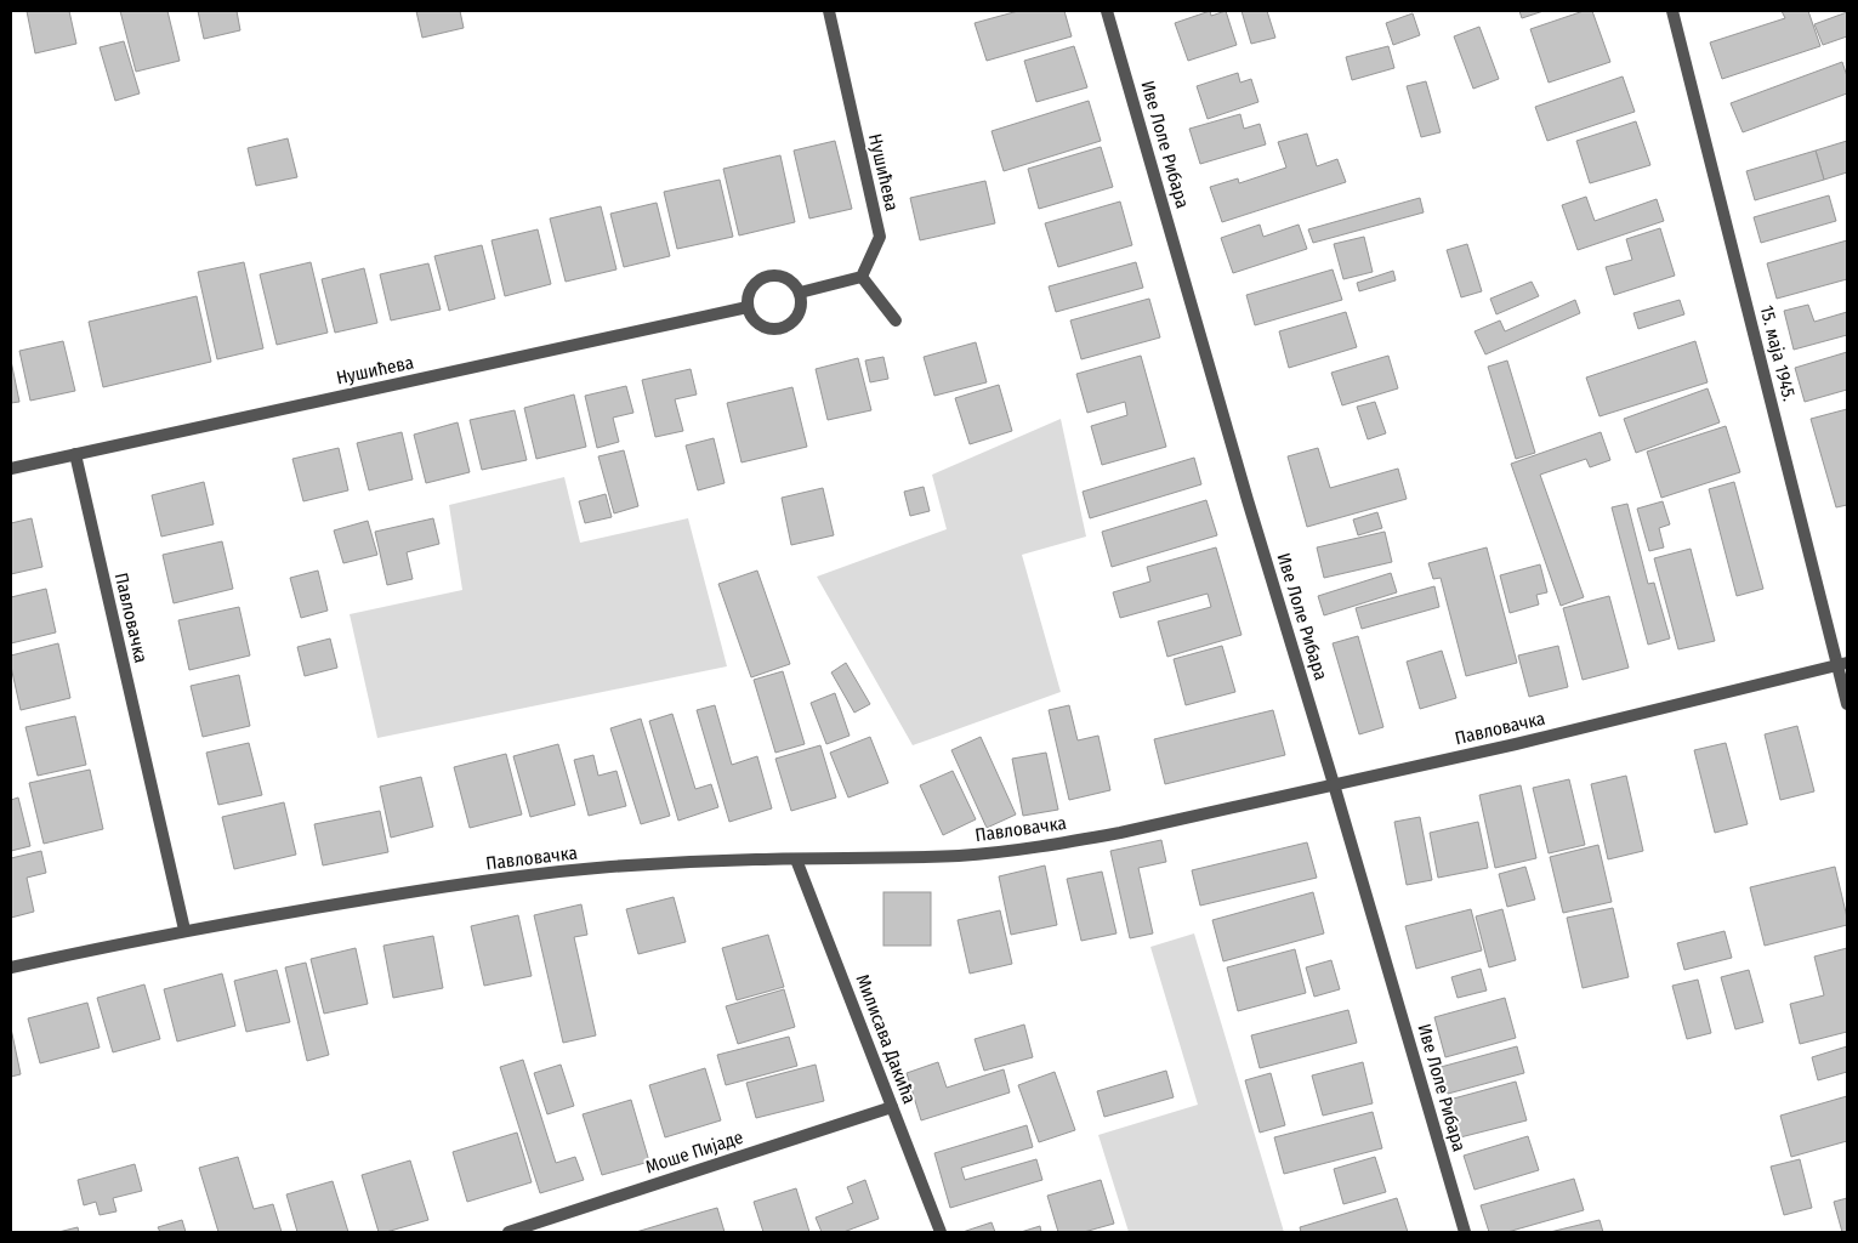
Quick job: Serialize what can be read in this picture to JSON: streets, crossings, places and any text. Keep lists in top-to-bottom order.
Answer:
{
  "streets": {
    "street": [
      "Иве Лоле Рибара",
      "Нушићева",
      "15. маја 1945.",
      "Павловачка",
      "Милисава Дакића",
      "Моше Пијаде"
    ]
  },
  "crossings": [
    ["Иве Лоле Рибара", "Павловачка"],
    ["Нушићева", "Павловачка"],
    ["15. маја 1945.", "Павловачка"],
    ["Павловачка", "Милисава Дакића"],
    ["Милисава Дакића", "Моше Пијаде"]
  ]
}
